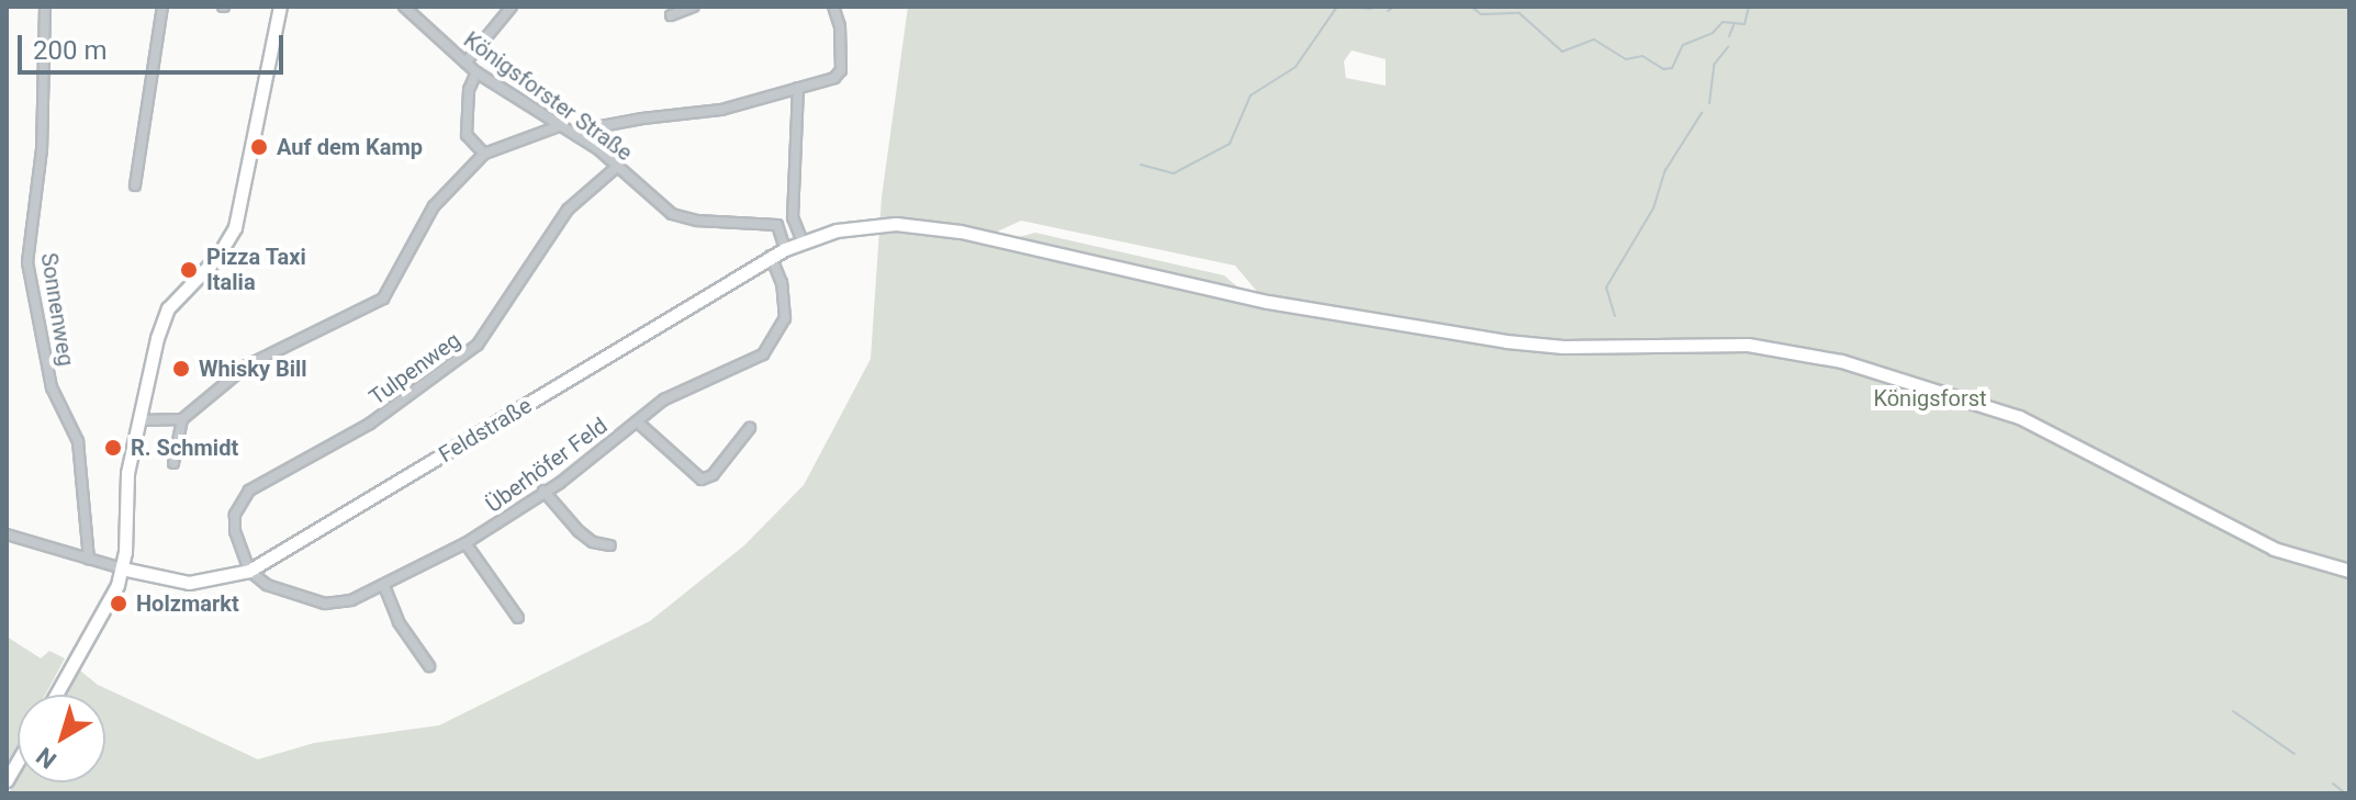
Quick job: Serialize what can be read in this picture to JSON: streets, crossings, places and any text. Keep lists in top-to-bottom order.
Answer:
{
  "streets": {
    "main road": ["Feldstraße"],
    "street": [
      "Königsforster Straße",
      "Sonnenweg",
      "Tulpenweg",
      "Überhöfer Feld"
    ]
  },
  "crossings": [
    ["Königsforster Straße", "Tulpenweg"],
    ["Tulpenweg", "Feldstraße"],
    ["Tulpenweg", "Überhöfer Feld"],
    ["Feldstraße", "Überhöfer Feld"]
  ],
  "parks": ["Königsforst"],
  "places": [
    "Auf dem Kamp",
    "Pizza Taxi Italia",
    "Whisky Bill",
    "R. Schmidt",
    "Holzmarkt"
  ],
  "scale_bar": "200 m",
  "north": "bottom left"
}
